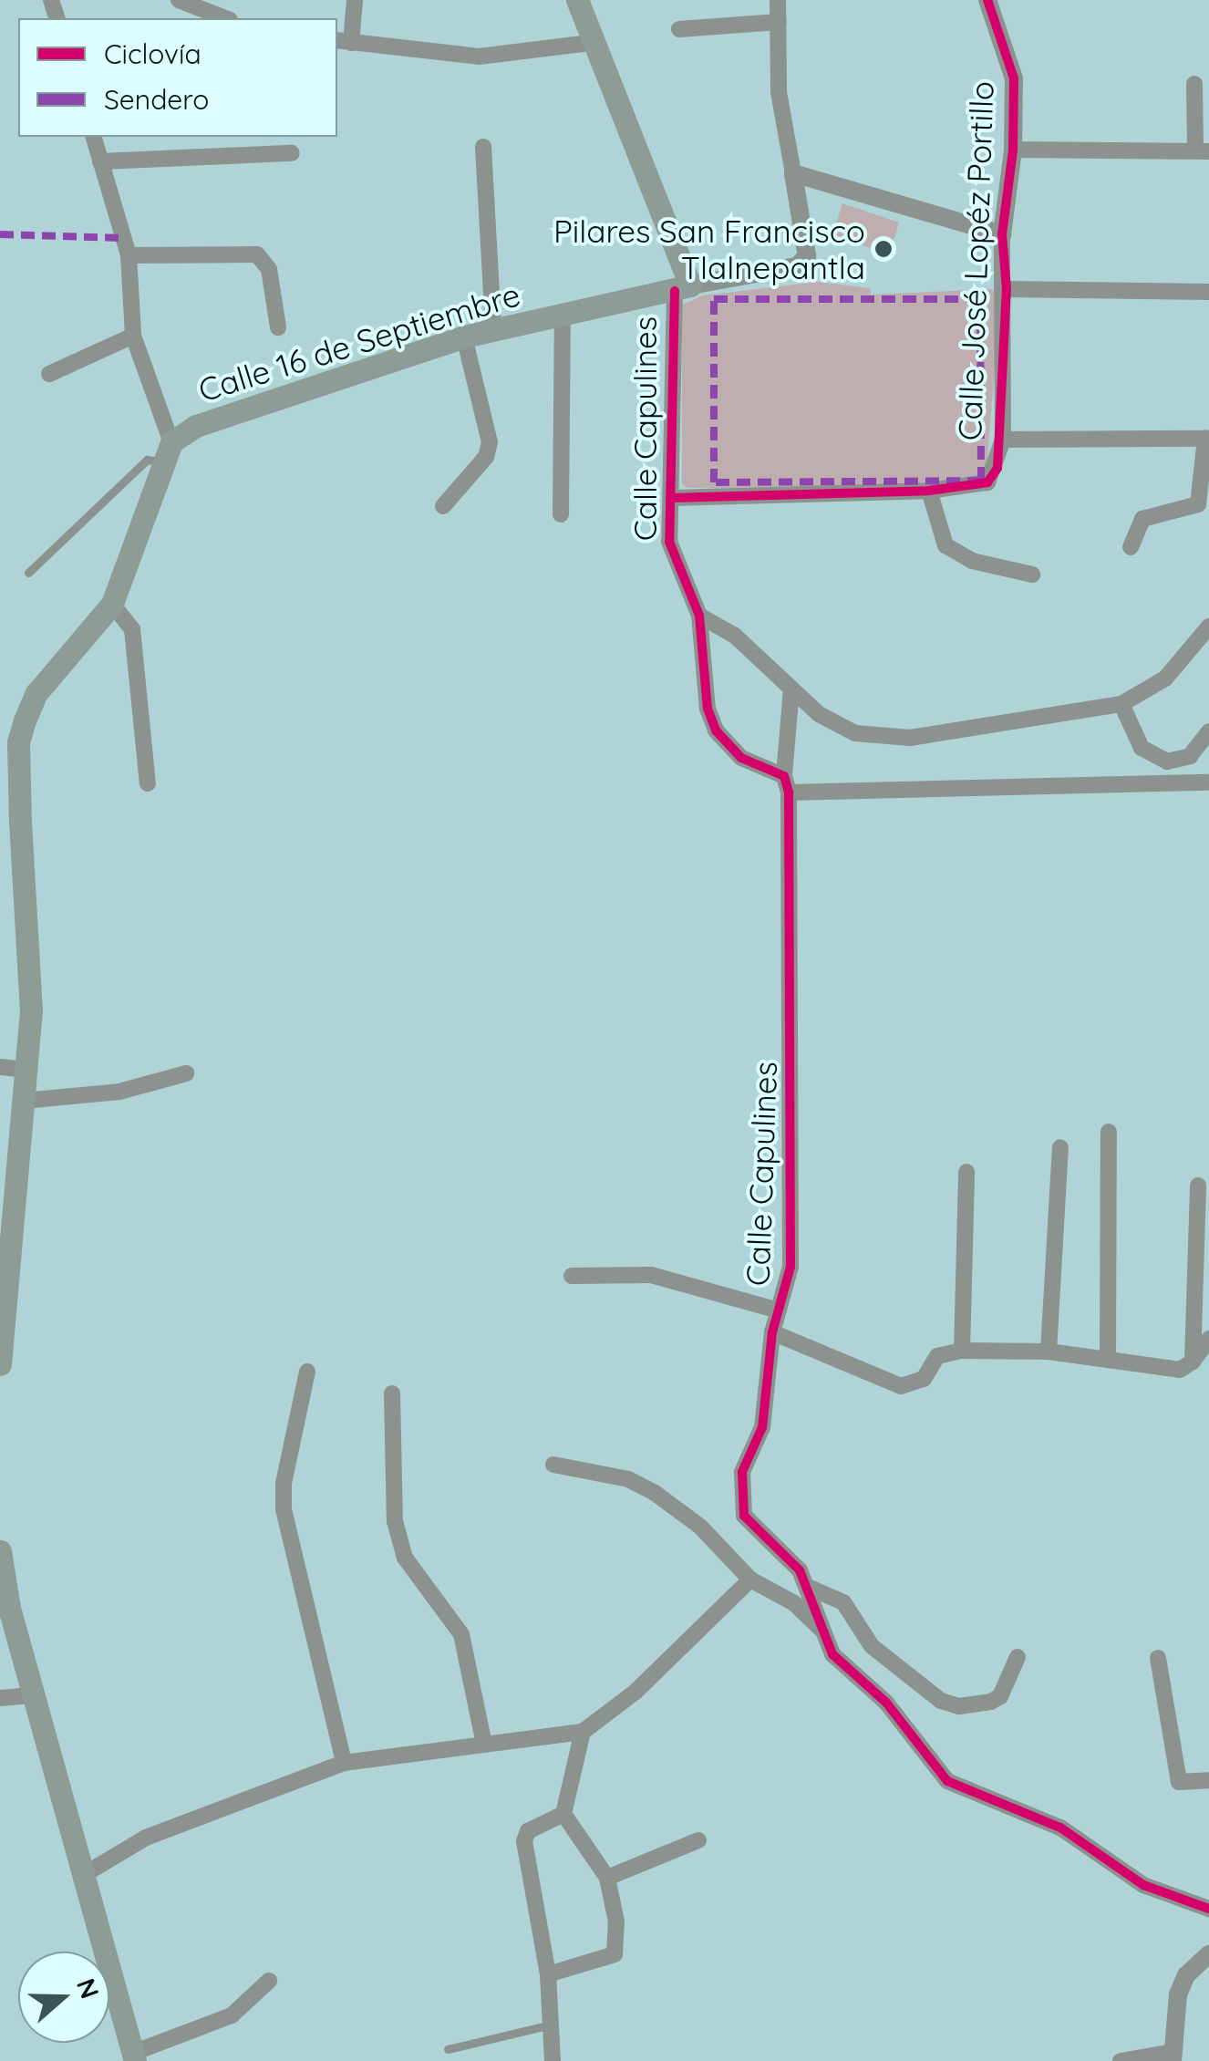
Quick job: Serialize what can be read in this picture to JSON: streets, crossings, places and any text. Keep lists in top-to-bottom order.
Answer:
{
  "streets": {
    "main road": ["Calle 16 de Septiembre"],
    "street": ["Calle José Lopéz Portillo", "Calle Capulines"]
  },
  "crossings": [
    ["Calle José Lopéz Portillo", "Calle Capulines"],
    ["Calle 16 de Septiembre", "Calle Capulines"]
  ],
  "places": ["Pilares San Francisco Tlalnepantla"],
  "legend": ["Ciclovía", "Sendero"],
  "north": "right"
}
